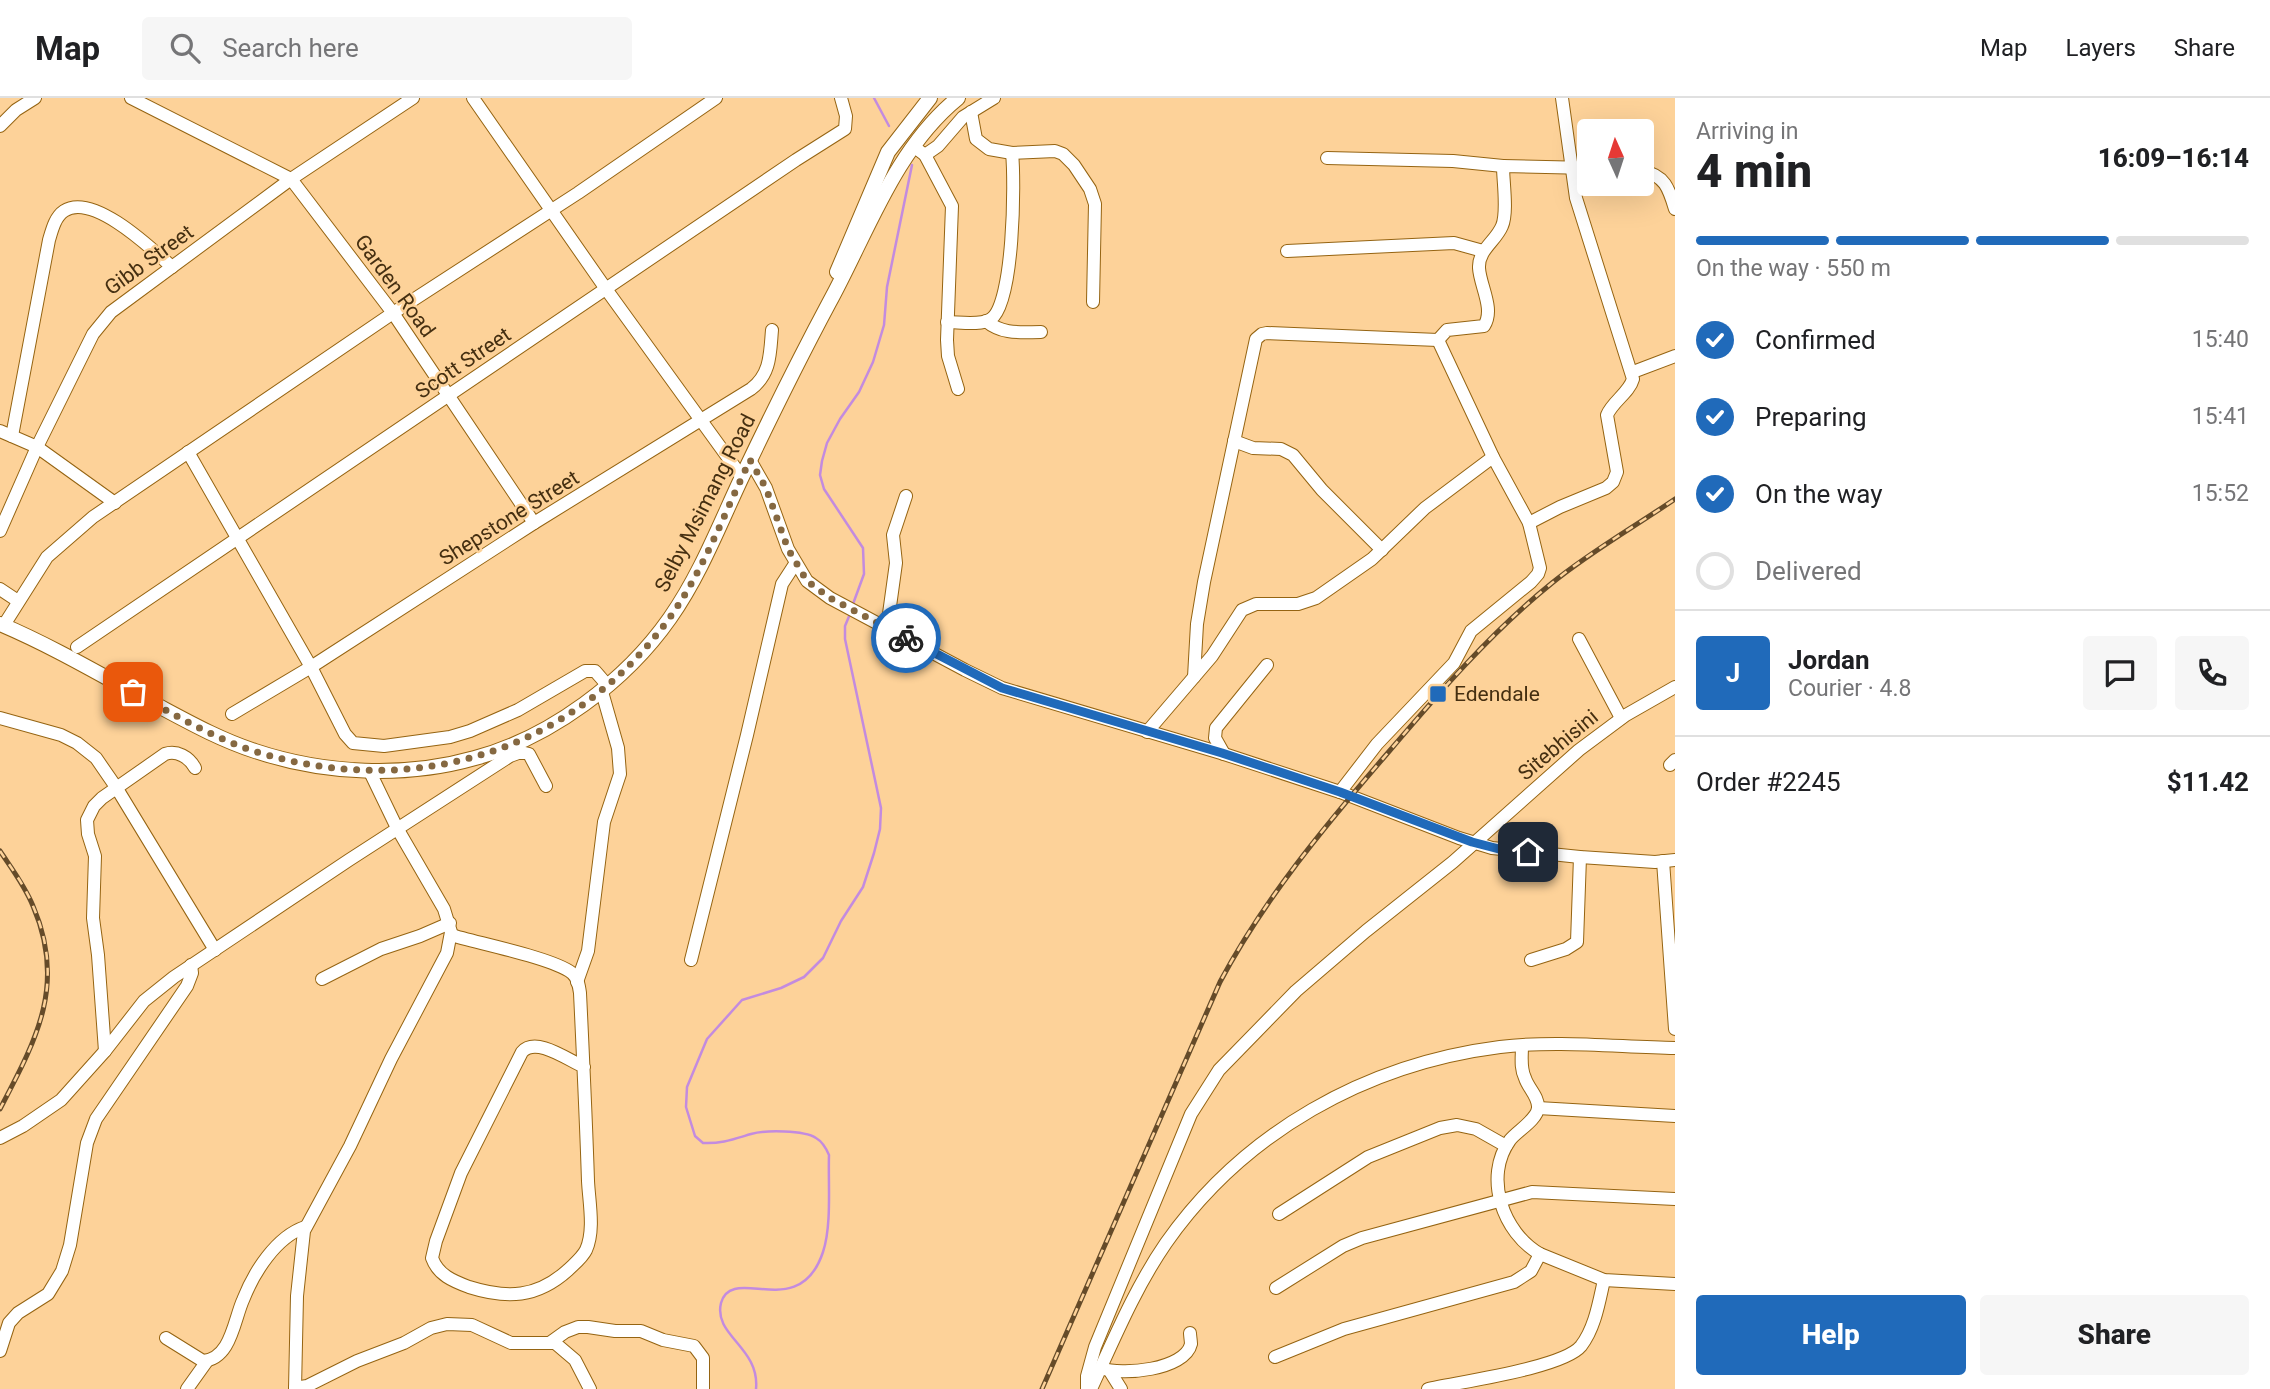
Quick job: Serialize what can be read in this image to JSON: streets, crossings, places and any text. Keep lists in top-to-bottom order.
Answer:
{
  "streets": {
    "main road": ["Selby Msimang Road"],
    "street": [
      "Gibb Street",
      "Garden Road",
      "Scott Street",
      "Shepstone Street",
      "Sitebhisini"
    ]
  },
  "crossings": [
    ["Gibb Street", "Garden Road"],
    ["Garden Road", "Scott Street"],
    ["Garden Road", "Shepstone Street"]
  ],
  "places": {
    "transit": ["Edendale"]
  },
  "north": "top",
  "page": {
    "header": "Map",
    "search": "Search here",
    "nav": ["Map", "Layers", "Share"],
    "heading": ["4 min", "Arriving in", "16:09–16:14"],
    "panel": [
      "Jordan",
      "Courier · 4.8",
      "Order #2245",
      "$11.42"
    ],
    "bar": "On the way · 550 m",
    "list": [
      ["Confirmed", "15:40"],
      ["Preparing", "15:41"],
      ["On the way", "15:52"],
      "Delivered"
    ],
    "round": "J",
    "buttons": ["Help", "Share"]
  }
}
